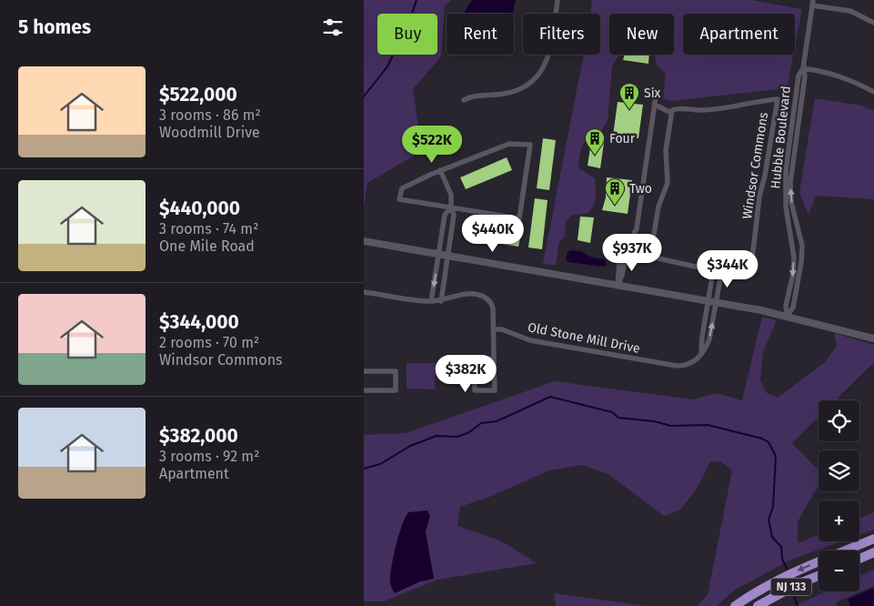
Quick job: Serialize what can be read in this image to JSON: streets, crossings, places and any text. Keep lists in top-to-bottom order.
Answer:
{
  "streets": {
    "highway": ["NJ 133"],
    "street": ["Hubble Boulevard", "Windsor Commons", "Old Stone Mill Drive"]
  },
  "places": {
    "building": ["Six", "Four", "Two"]
  },
  "page": {
    "heading": "5 homes",
    "chip": [
      "Buy",
      "Rent",
      "Filters",
      "New",
      "Apartment"
    ],
    "list": [
      {
        "name": "$522,000",
        "note": "3 rooms · 86 m² · Woodmill Drive"
      },
      {
        "name": "$440,000",
        "note": "3 rooms · 74 m² · One Mile Road"
      },
      {
        "name": "$344,000",
        "note": "2 rooms · 70 m² · Windsor Commons"
      },
      {
        "name": "$382,000",
        "note": "3 rooms · 92 m² · Apartment"
      }
    ],
    "price": [
      "$522K",
      "$440K",
      "$937K",
      "$344K",
      "$382K"
    ],
    "map_buttons": ["+", "−"]
  }
}
